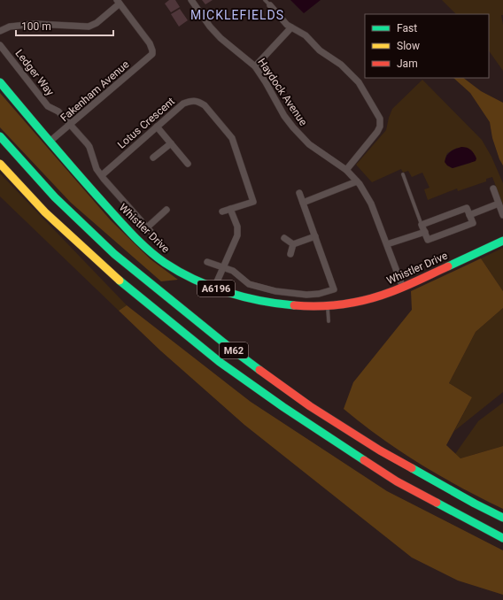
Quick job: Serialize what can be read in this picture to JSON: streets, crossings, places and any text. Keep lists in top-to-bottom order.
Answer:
{
  "streets": {
    "main road": ["Whistler Drive", "A6196", "M62"],
    "street": [
      "Ledger Way",
      "Fakenham Avenue",
      "Haydock Avenue",
      "Lotus Crescent"
    ]
  },
  "crossings": [
    ["Ledger Way", "Fakenham Avenue"],
    ["Ledger Way", "Lotus Crescent"],
    ["Fakenham Avenue", "Whistler Drive"],
    ["Haydock Avenue", "Whistler Drive"]
  ],
  "districts": ["MICKLEFIELDS"],
  "legend": ["Fast", "Slow", "Jam"],
  "scale_bar": "100 m"
}
